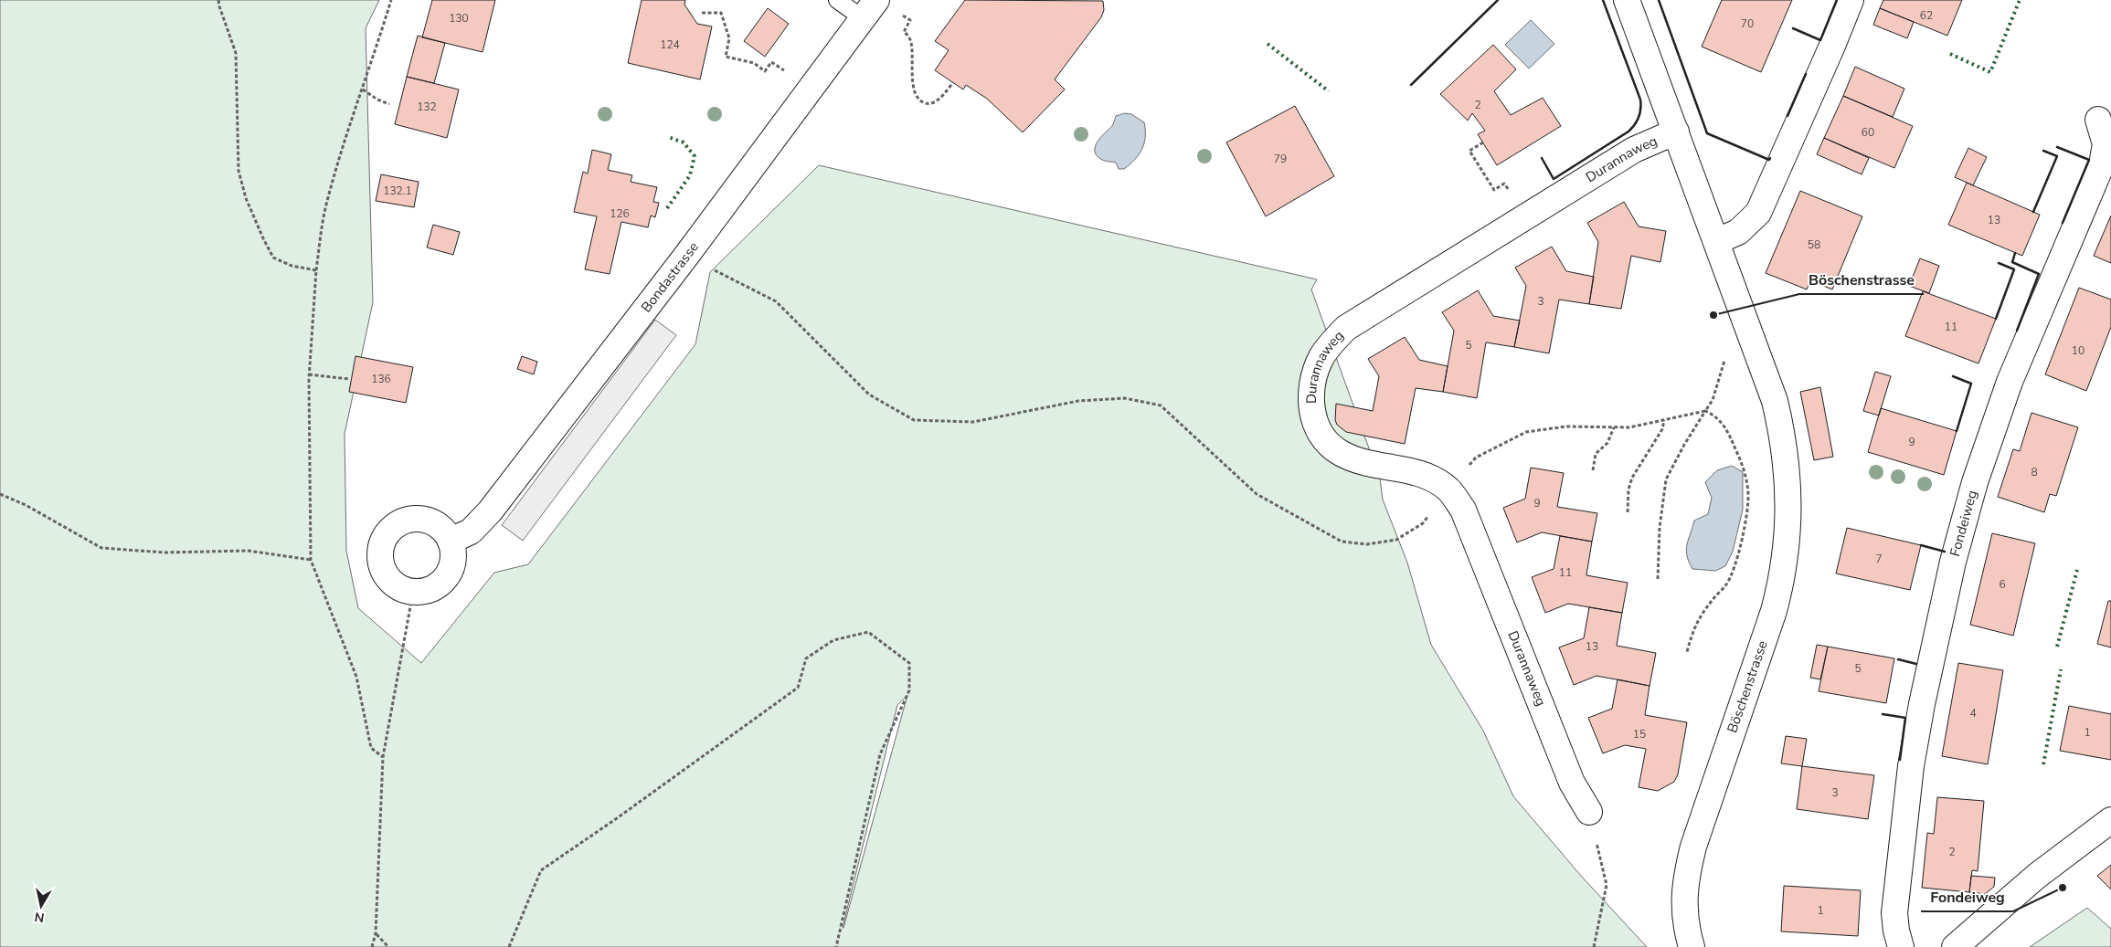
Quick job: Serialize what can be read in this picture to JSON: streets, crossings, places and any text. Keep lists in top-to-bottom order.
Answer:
{
  "streets": {
    "street": [
      "Durannaweg",
      "Bondastrasse",
      "Fondeiweg",
      "Böschenstrasse"
    ]
  },
  "crossings": [
    ["Durannaweg", "Böschenstrasse"]
  ],
  "places": ["Böschenstrasse", "Fondeiweg"],
  "house_numbers": [
    "62",
    "130",
    "70",
    "124",
    "2",
    "132",
    "60",
    "79",
    "132.1",
    "126",
    "13",
    "58",
    "3",
    "11",
    "5",
    "10",
    "136",
    "9",
    "8",
    "9",
    "7",
    "11",
    "6",
    "13",
    "5",
    "4",
    "1",
    "15",
    "3",
    "2",
    "1"
  ],
  "north": "bottom"
}
